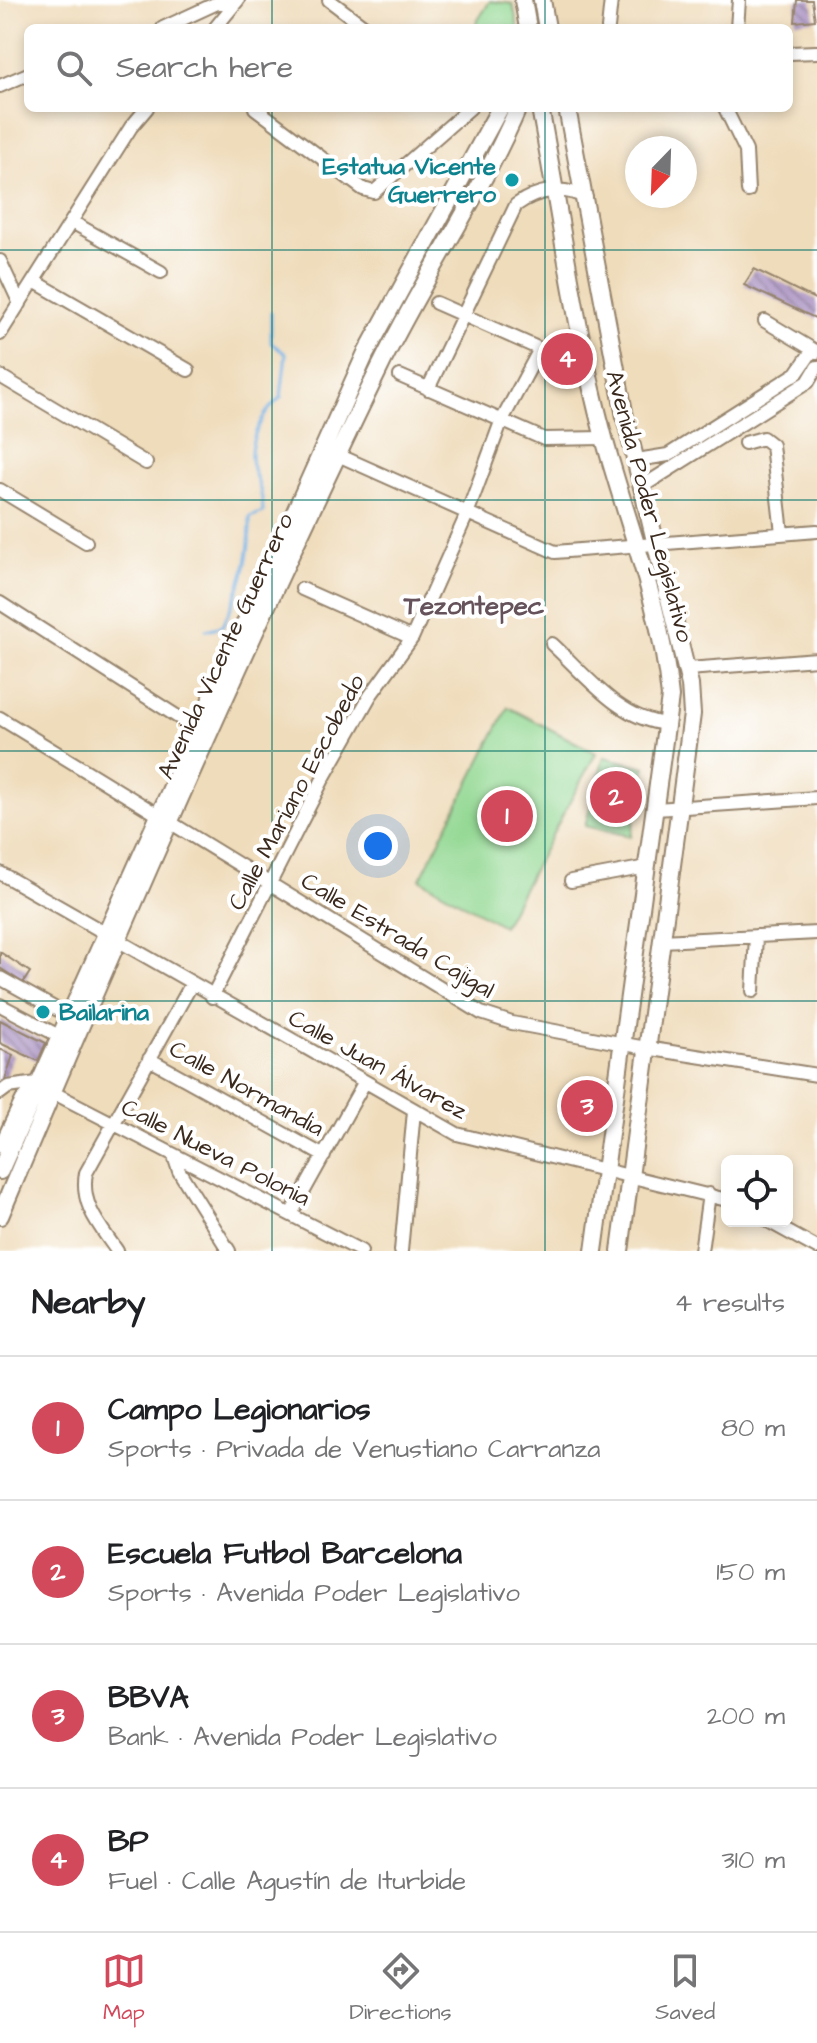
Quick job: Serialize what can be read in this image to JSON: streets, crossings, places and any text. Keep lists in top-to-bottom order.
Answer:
{
  "streets": {
    "main road": ["Avenida Poder Legislativo", "Avenida Vicente Guerrero"],
    "street": [
      "Calle Mariano Escobedo",
      "Calle Estrada Cajigal",
      "Calle Juan Álvarez",
      "Calle Normandia",
      "Calle Nueva Polonia"
    ]
  },
  "crossings": [
    ["Avenida Poder Legislativo", "Calle Estrada Cajigal"],
    ["Avenida Poder Legislativo", "Calle Juan Álvarez"],
    ["Avenida Vicente Guerrero", "Calle Estrada Cajigal"],
    ["Avenida Vicente Guerrero", "Calle Juan Álvarez"],
    ["Avenida Vicente Guerrero", "Calle Nueva Polonia"],
    ["Calle Mariano Escobedo", "Calle Estrada Cajigal"],
    ["Calle Mariano Escobedo", "Calle Juan Álvarez"]
  ],
  "districts": ["Tezontepec"],
  "places": ["Estatua Vicente Guerrero", "Bailarina"],
  "north": "bottom left",
  "page": {
    "search": "Search here",
    "pins": [
      "4",
      "2",
      "1",
      "3"
    ],
    "heading": ["Nearby", "4 results"],
    "list": [
      {
        "mark": "1",
        "name": "Campo Legionarios",
        "note": "Sports · Privada de Venustiano Carranza",
        "value": "80 m"
      },
      {
        "mark": "2",
        "name": "Escuela Futbol Barcelona",
        "note": "Sports · Avenida Poder Legislativo",
        "value": "150 m"
      },
      {
        "mark": "3",
        "name": "BBVA",
        "note": "Bank · Avenida Poder Legislativo",
        "value": "200 m"
      },
      {
        "mark": "4",
        "name": "BP",
        "note": "Fuel · Calle Agustín de Iturbide",
        "value": "310 m"
      }
    ],
    "nav": ["Map", "Directions", "Saved"]
  }
}
